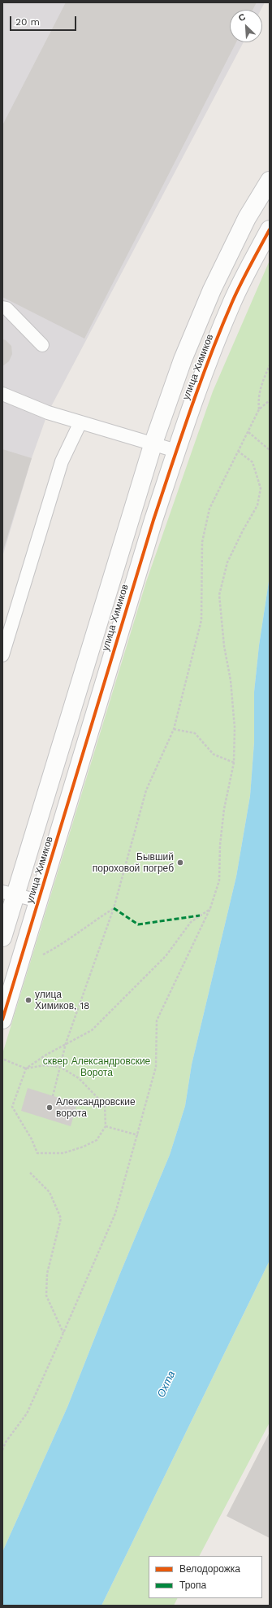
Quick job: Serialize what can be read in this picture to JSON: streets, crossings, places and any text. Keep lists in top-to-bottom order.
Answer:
{
  "streets": {
    "street": ["улица Химиков"]
  },
  "water": ["Охта"],
  "parks": ["сквер Александровские Ворота"],
  "places": ["Бывший пороховой погреб", "улица Химиков, 18", "Александровские ворота"],
  "legend": ["Велодорожка", "Тропа"],
  "scale_bar": "20 m",
  "north": "top left"
}
